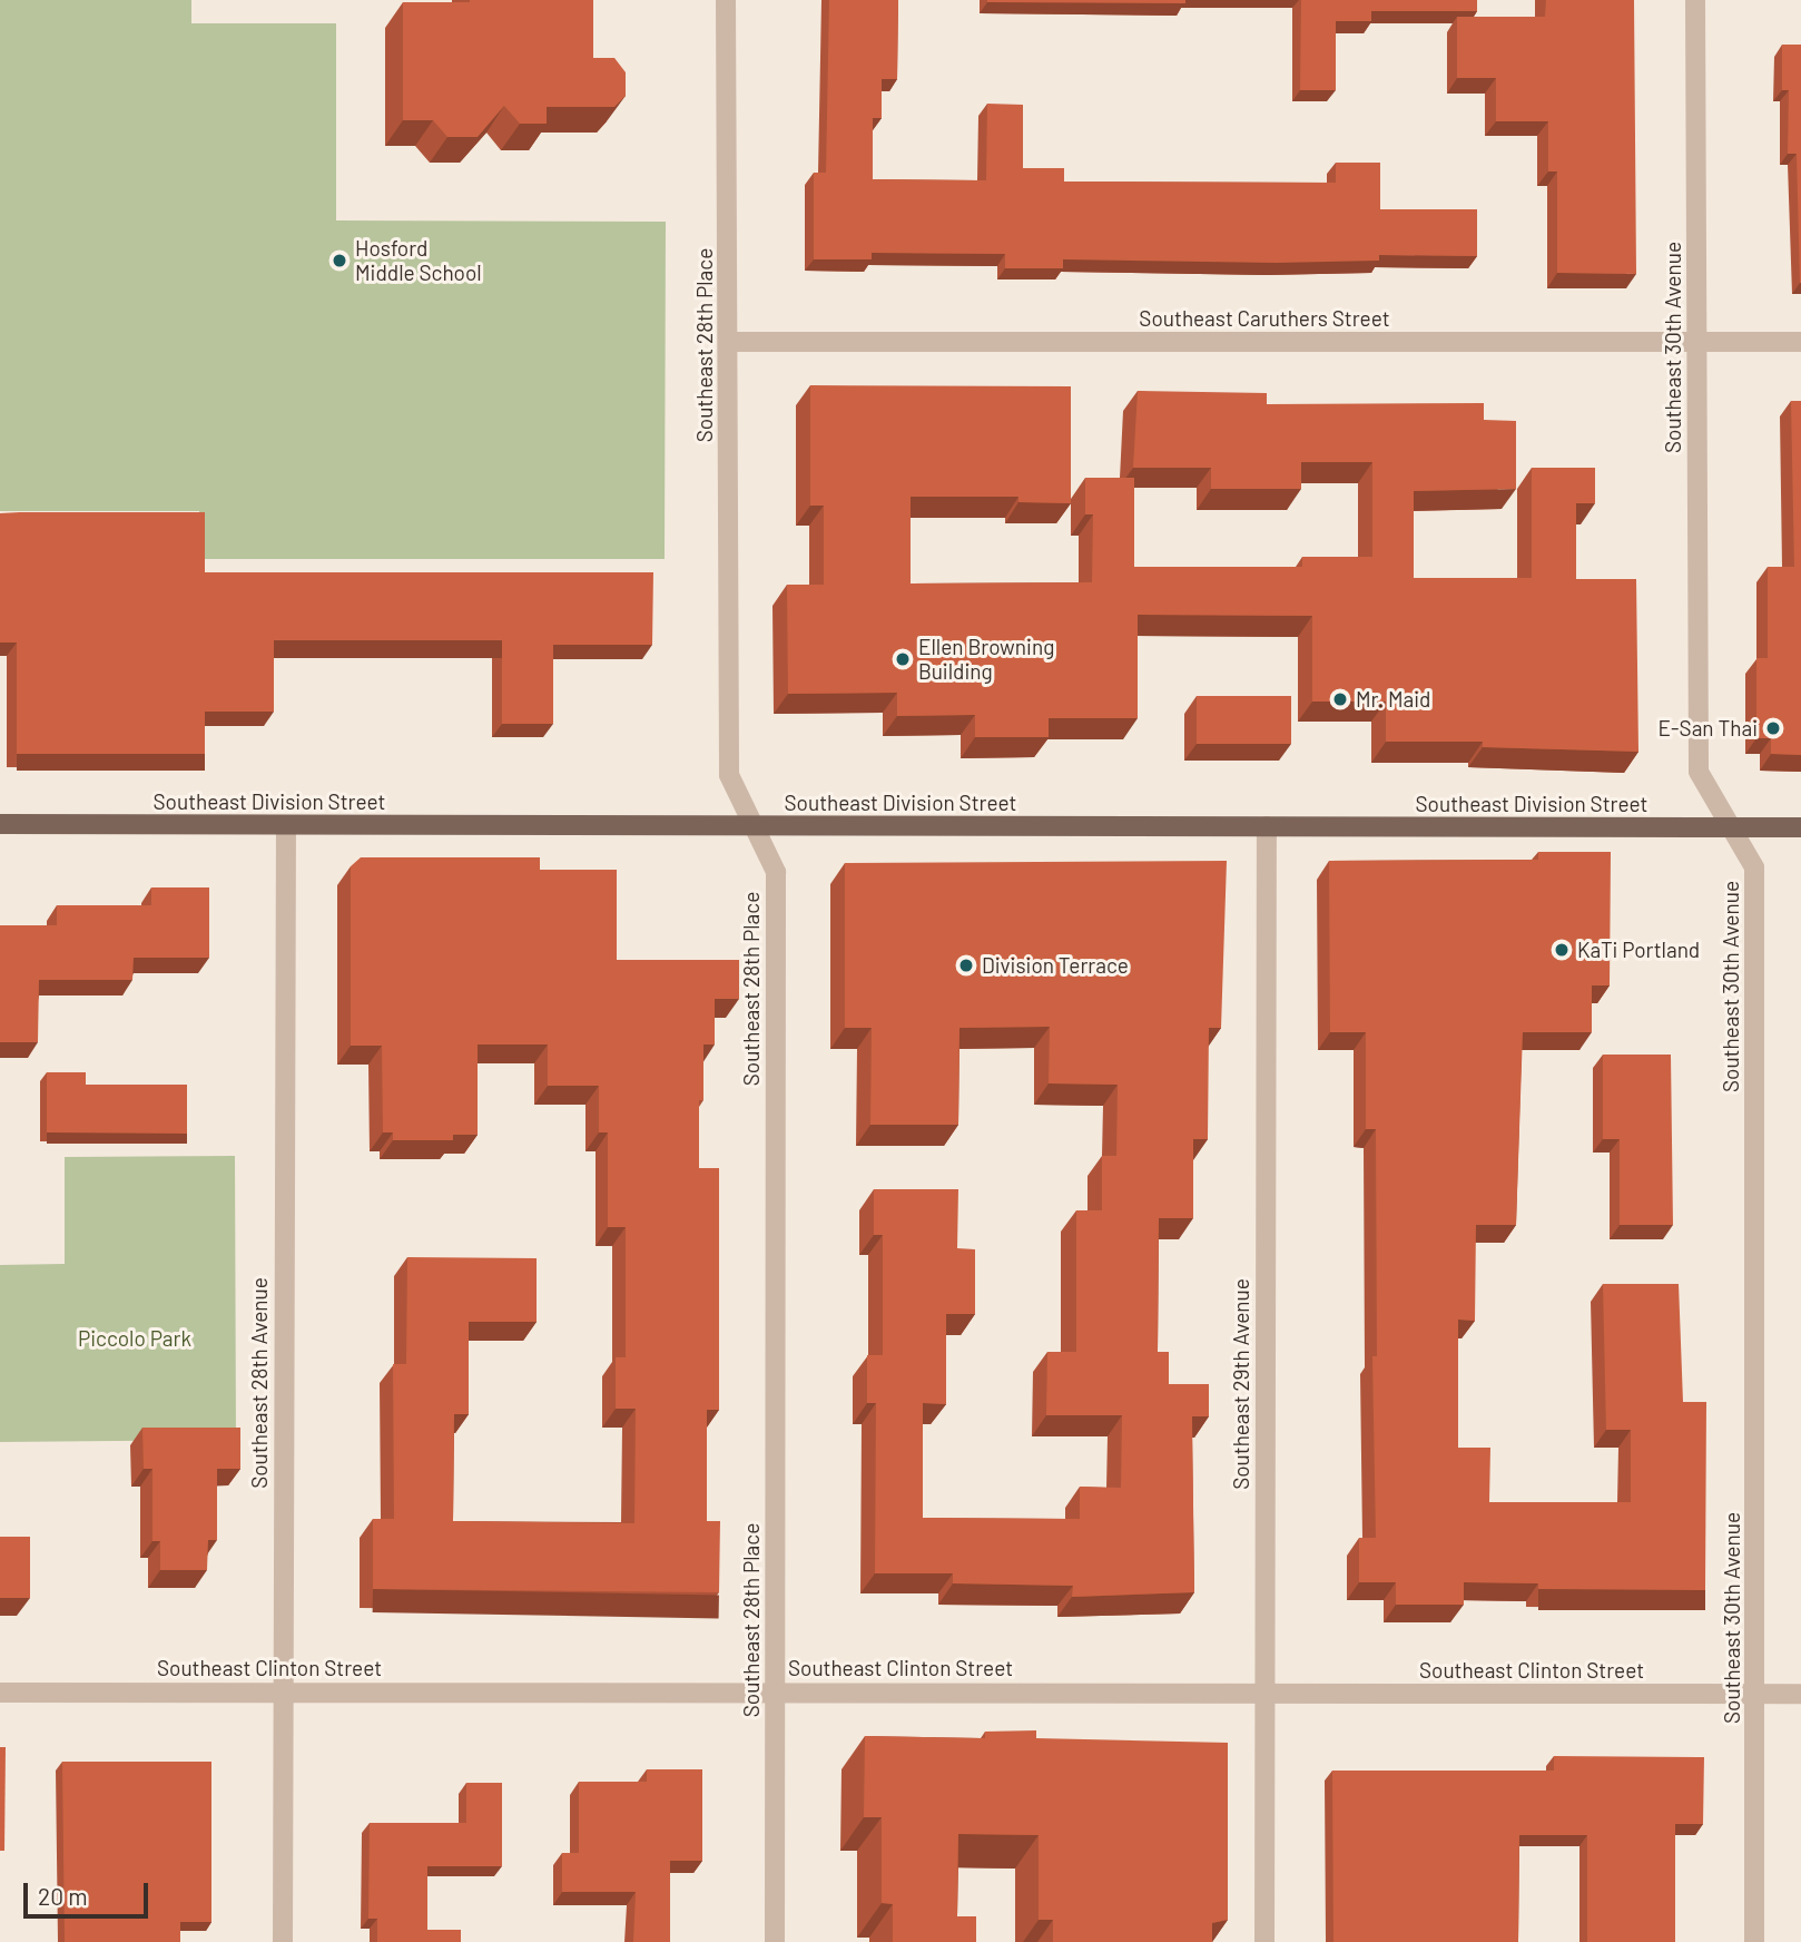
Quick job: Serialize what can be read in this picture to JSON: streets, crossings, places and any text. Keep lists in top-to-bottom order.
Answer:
{
  "streets": {
    "main road": ["Southeast Division Street"],
    "street": [
      "Southeast Caruthers Street",
      "Southeast 28th Place",
      "Southeast 30th Avenue",
      "Southeast 28th Avenue",
      "Southeast 29th Avenue",
      "Southeast Clinton Street"
    ]
  },
  "crossings": [
    ["Southeast Caruthers Street", "Southeast 28th Place"],
    ["Southeast Caruthers Street", "Southeast 30th Avenue"],
    ["Southeast 28th Place", "Southeast Division Street"],
    ["Southeast 28th Place", "Southeast Clinton Street"],
    ["Southeast 30th Avenue", "Southeast Division Street"],
    ["Southeast 30th Avenue", "Southeast Clinton Street"],
    ["Southeast Division Street", "Southeast 28th Avenue"],
    ["Southeast Division Street", "Southeast 29th Avenue"],
    ["Southeast 28th Avenue", "Southeast Clinton Street"],
    ["Southeast 29th Avenue", "Southeast Clinton Street"]
  ],
  "parks": ["Piccolo Park"],
  "places": [
    "Hosford Middle School",
    "Ellen Browning Building",
    "Mr. Maid",
    "E-San Thai",
    "KaTi Portland",
    "Division Terrace"
  ],
  "scale_bar": "20 m"
}
